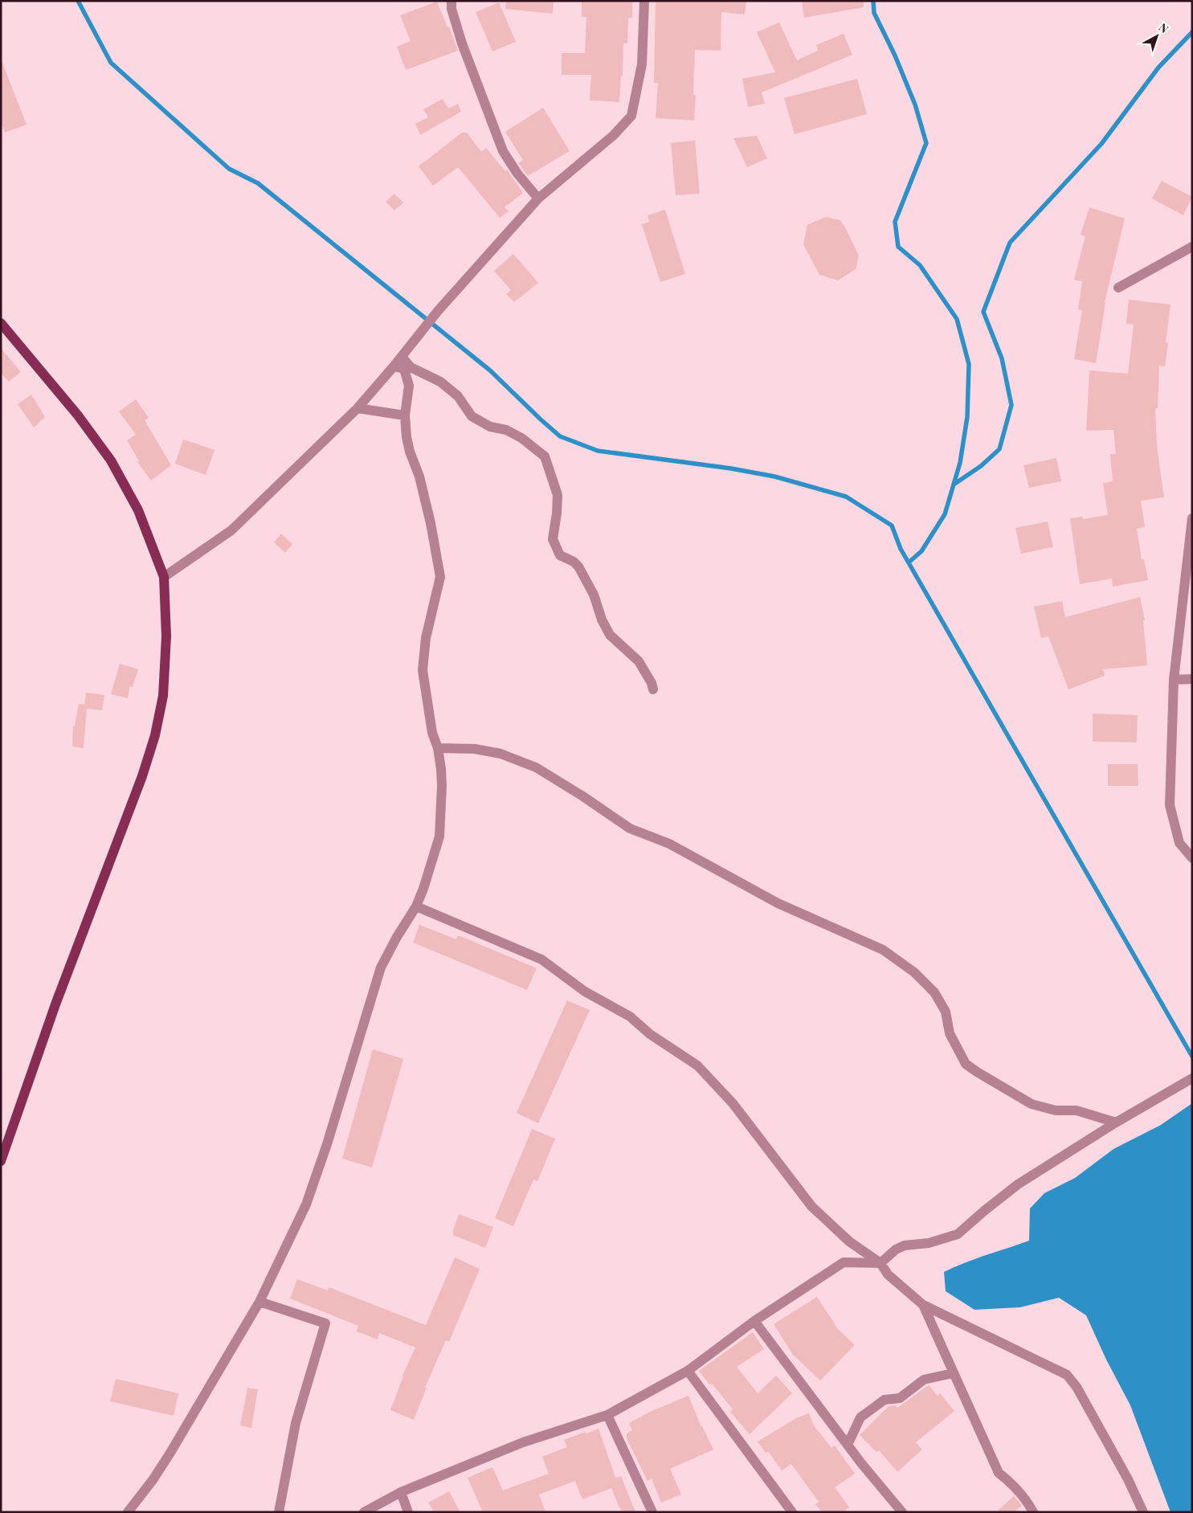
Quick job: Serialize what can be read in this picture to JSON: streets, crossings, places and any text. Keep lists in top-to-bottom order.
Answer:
{
  "north": "top right"
}
